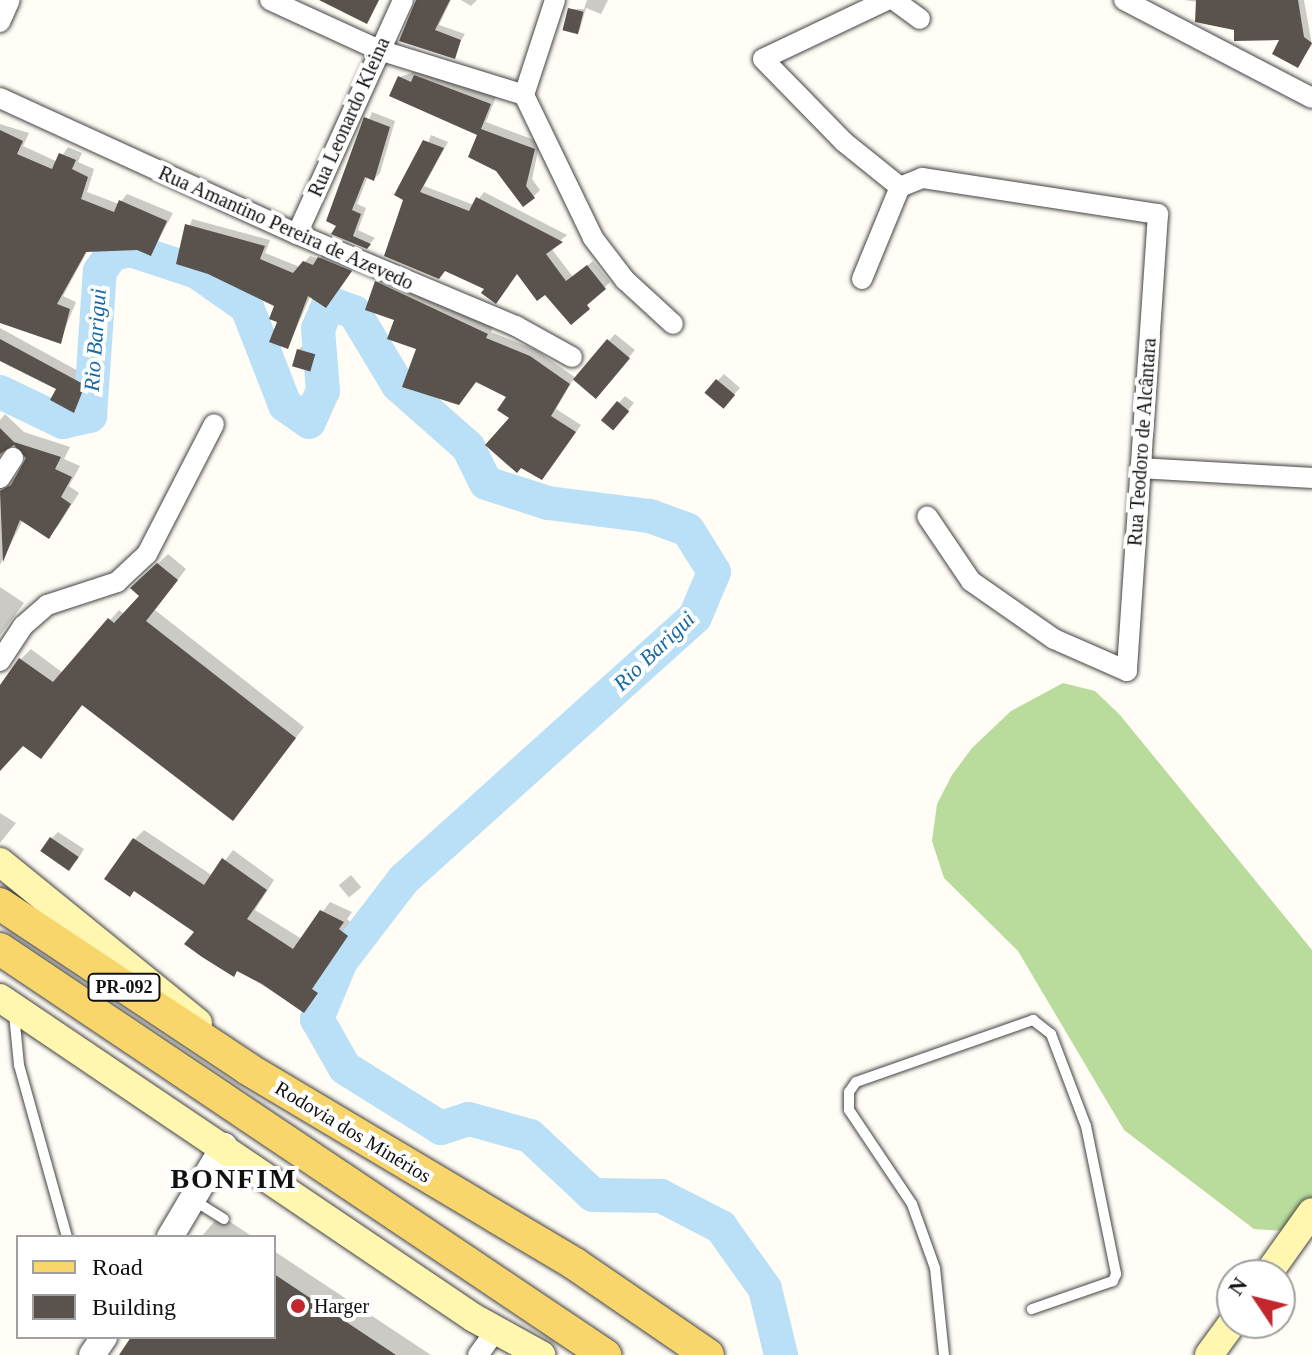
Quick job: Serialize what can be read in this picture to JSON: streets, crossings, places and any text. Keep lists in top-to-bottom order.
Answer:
{
  "streets": {
    "main road": ["PR-092", "Rodovia dos Minérios"],
    "street": ["Rua Leonardo Kleina", "Rua Amantino Pereira de Azevedo", "Rua Teodoro de Alcântara"]
  },
  "crossings": [
    ["Rua Leonardo Kleina", "Rua Amantino Pereira de Azevedo"]
  ],
  "districts": ["BONFIM"],
  "water": ["Rio Barigui"],
  "places": ["Harger"],
  "legend": ["Road", "Building"],
  "north": "top left"
}
